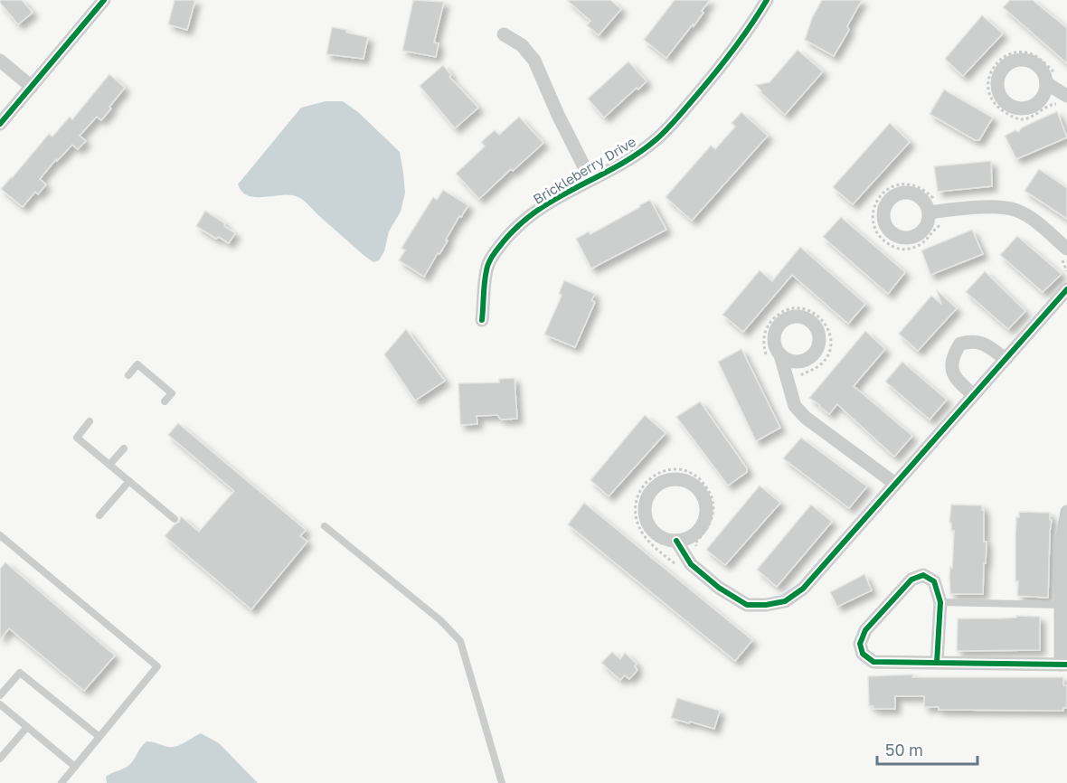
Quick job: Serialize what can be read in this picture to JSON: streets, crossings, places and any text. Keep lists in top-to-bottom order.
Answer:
{
  "streets": {
    "street": ["Brickleberry Drive"]
  },
  "scale_bar": "50 m"
}
